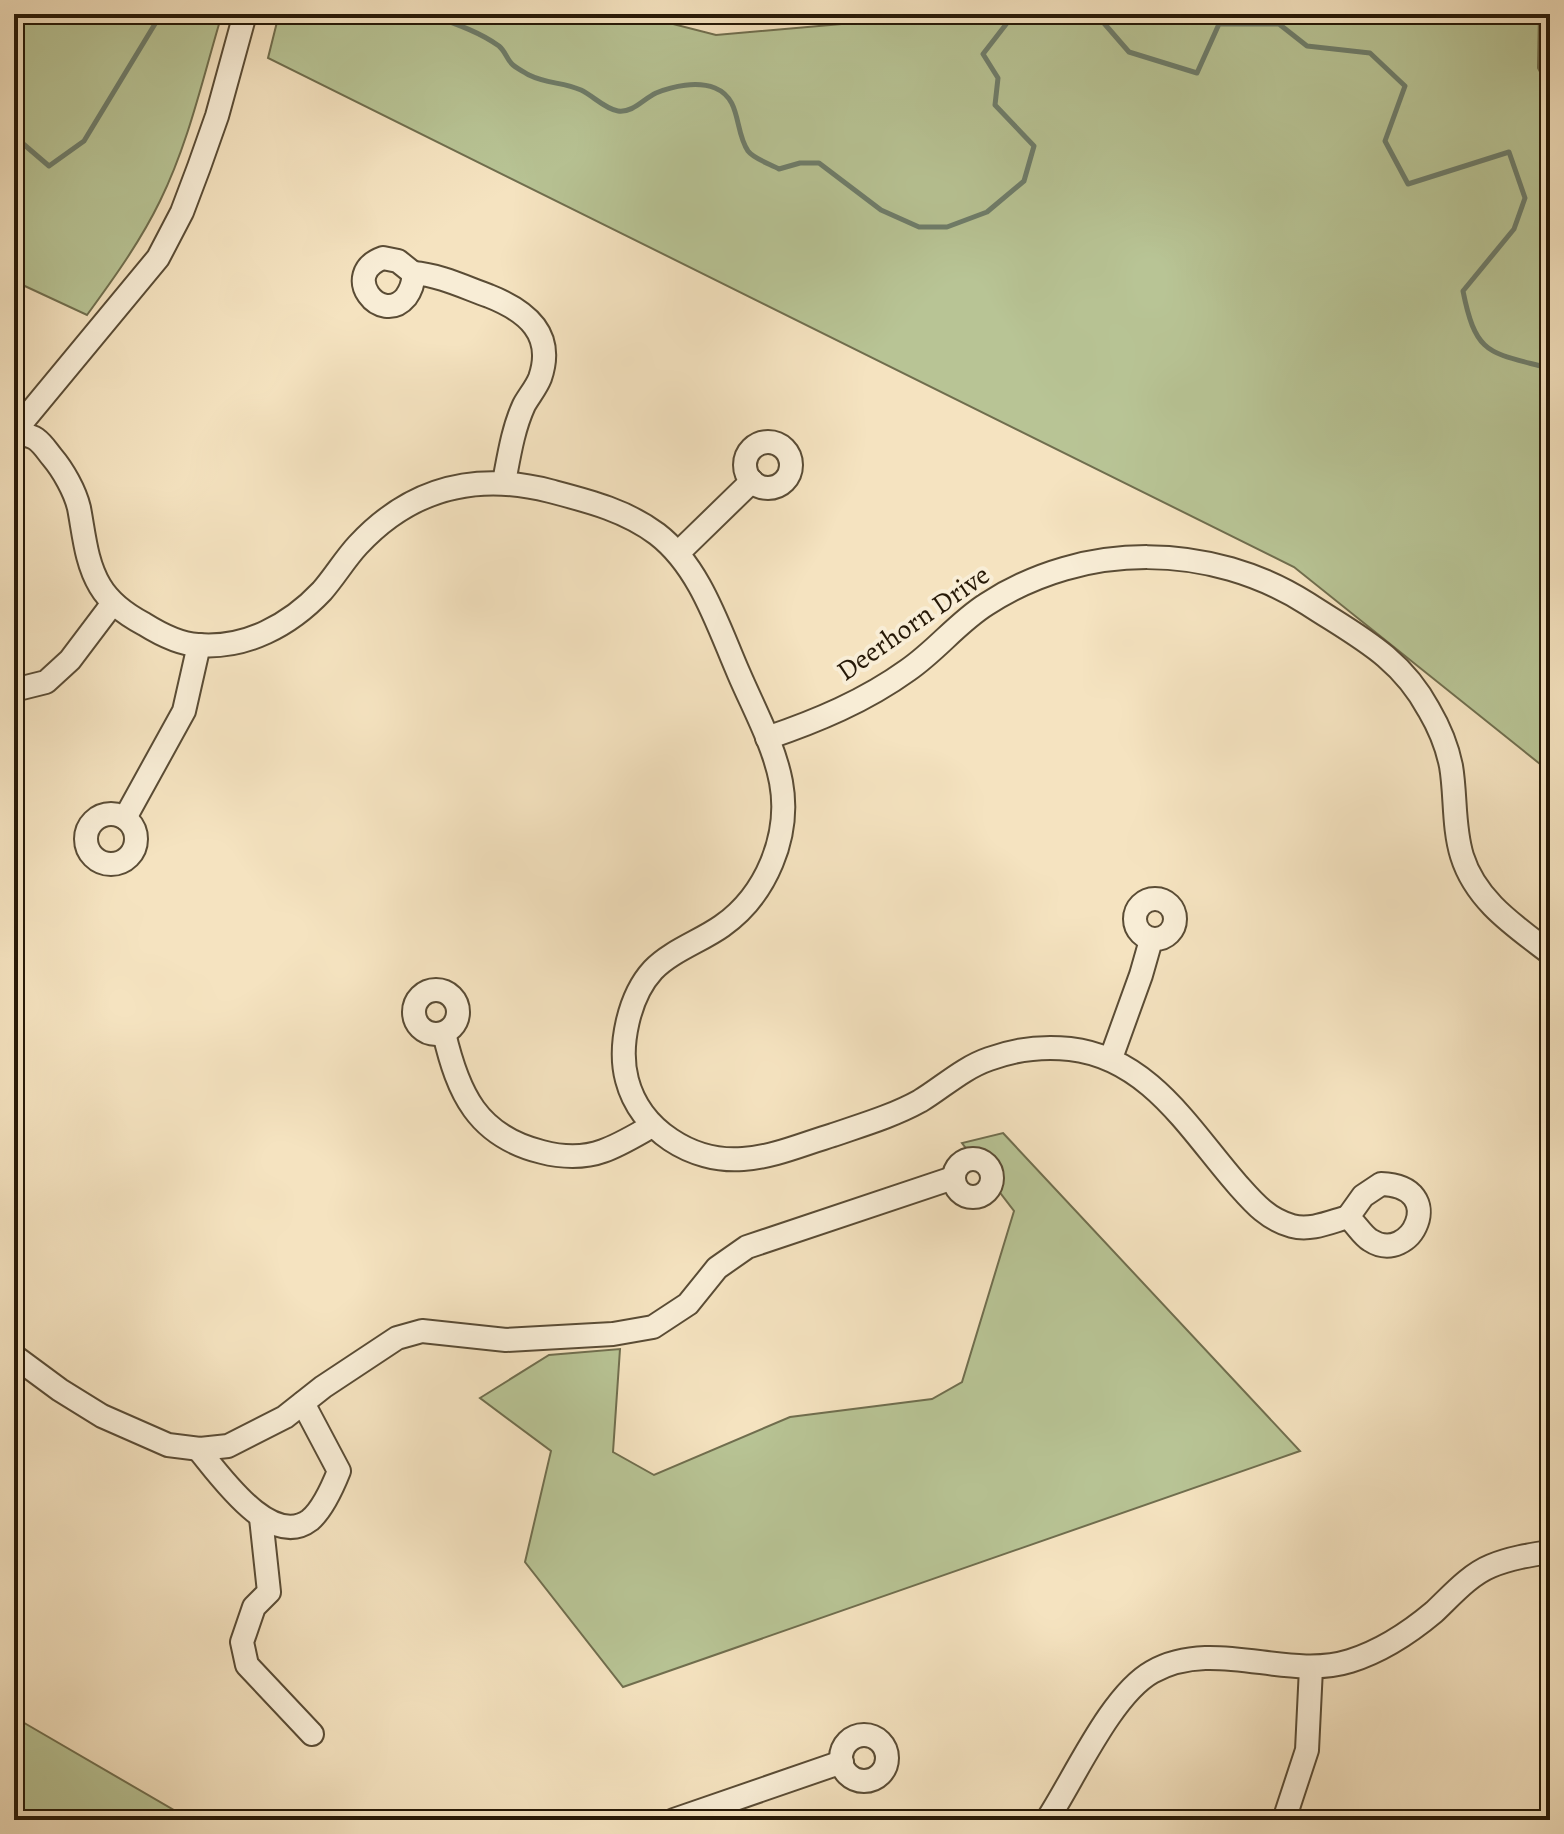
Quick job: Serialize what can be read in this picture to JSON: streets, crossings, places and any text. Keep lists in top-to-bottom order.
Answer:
{
  "streets": {
    "street": ["Deerhorn Drive"]
  }
}
